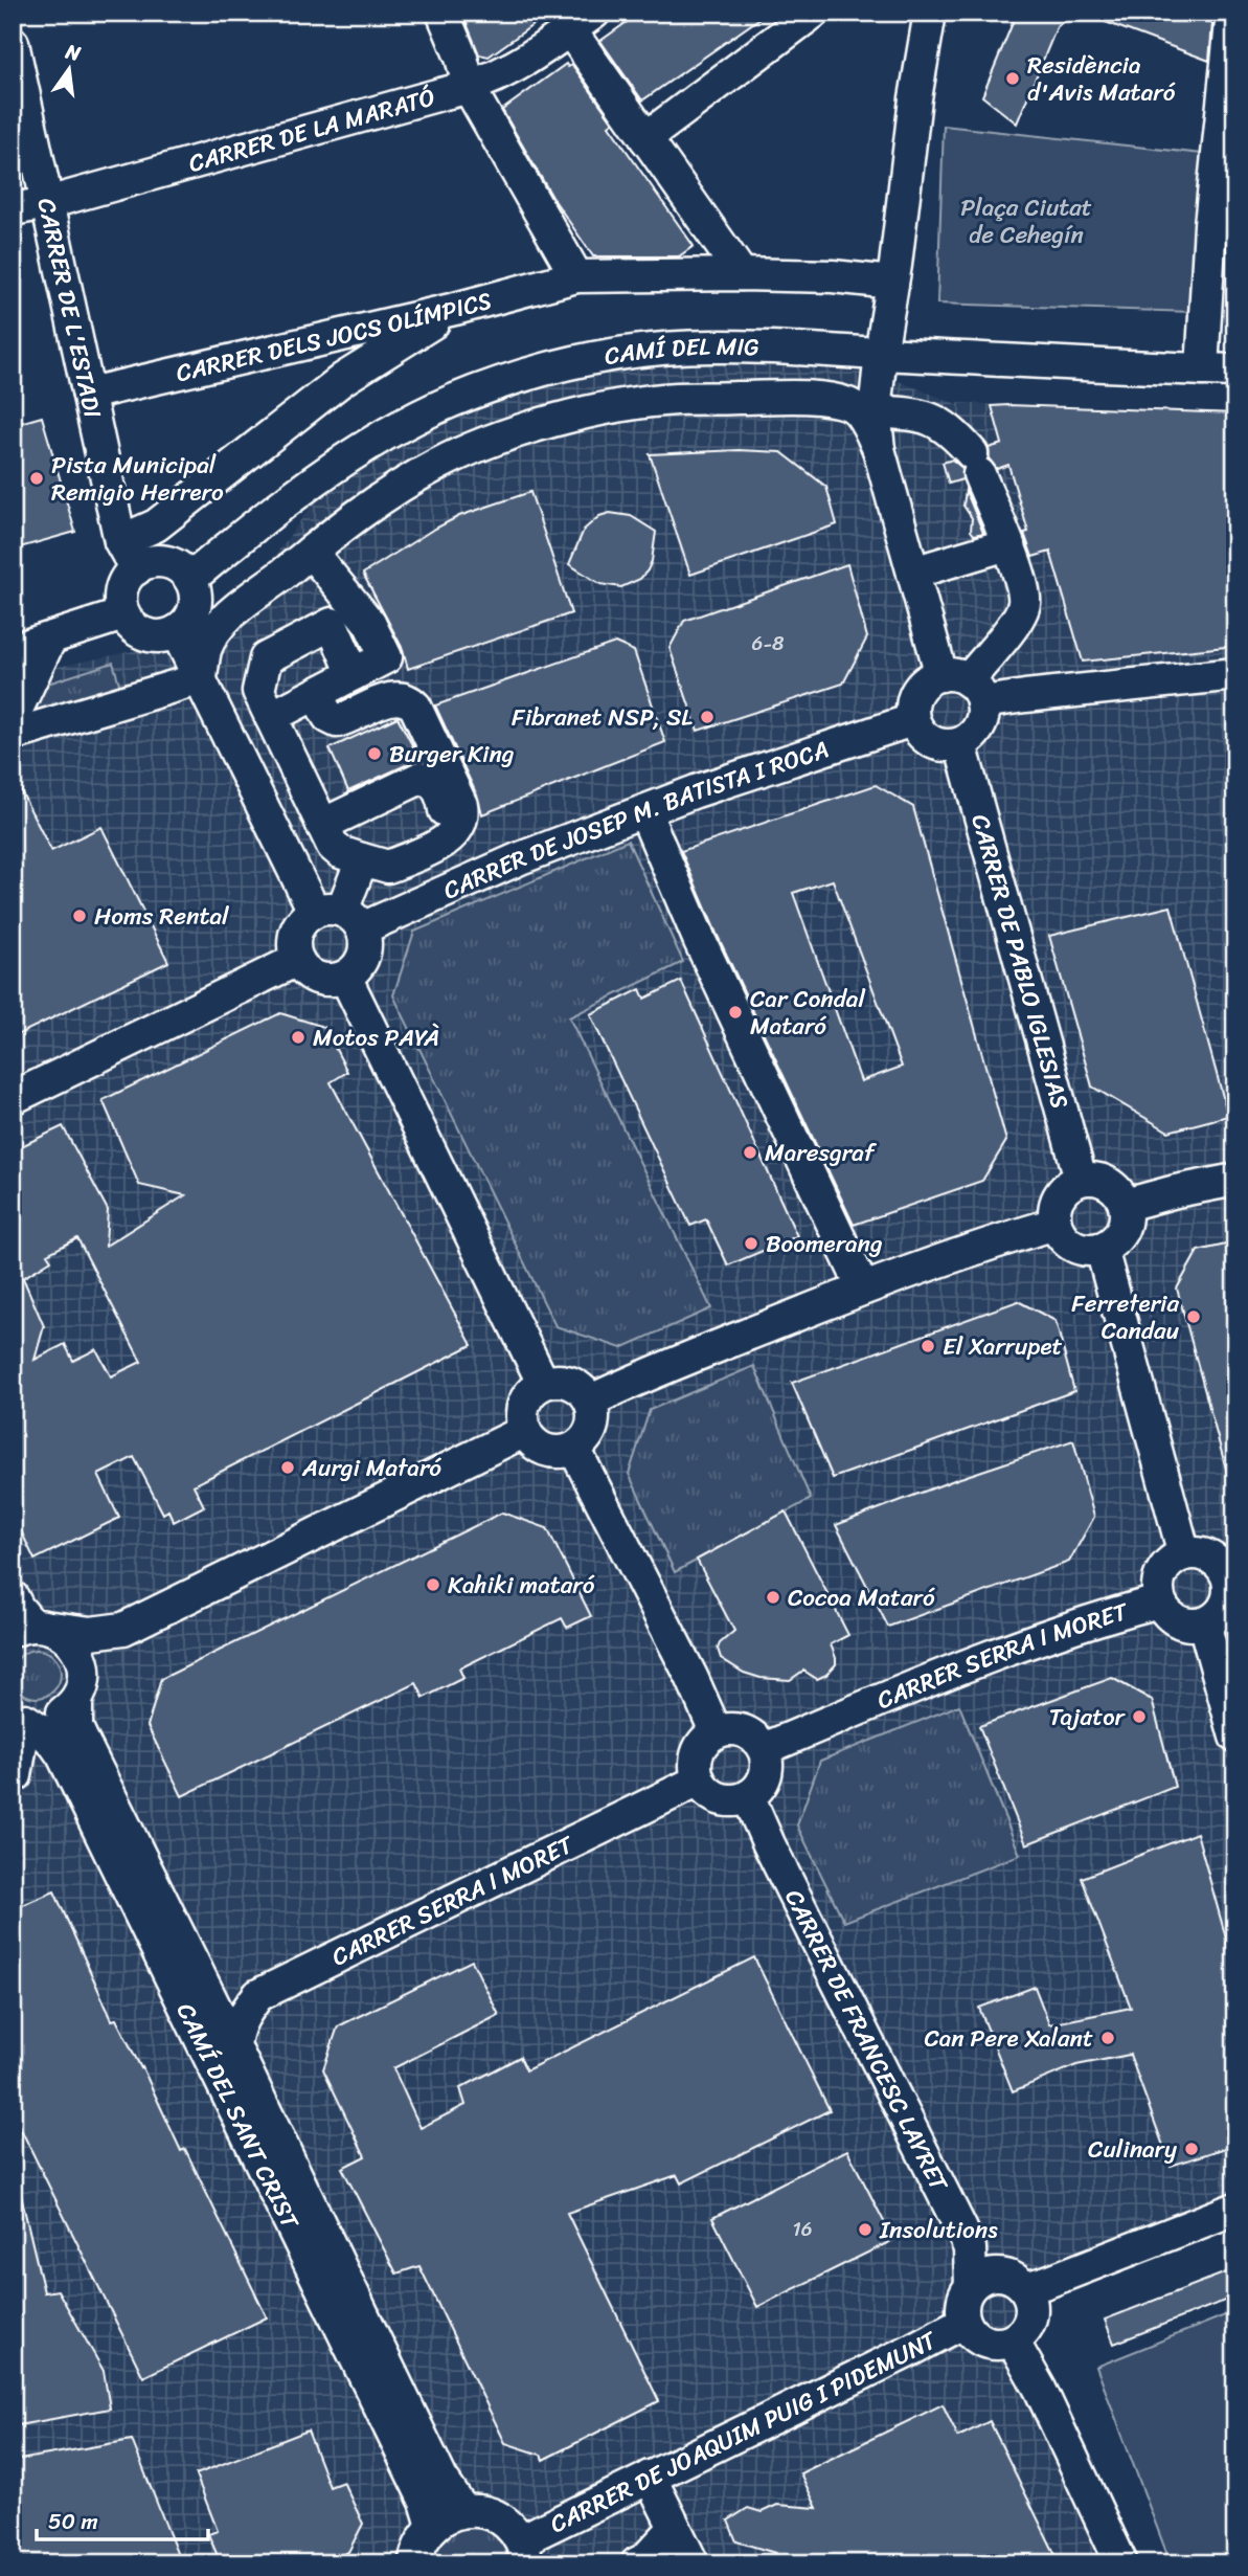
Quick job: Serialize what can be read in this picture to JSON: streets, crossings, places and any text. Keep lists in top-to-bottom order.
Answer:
{
  "streets": {
    "street": [
      "CARRER DE LA MARATÓ",
      "CARRER DE L'ESTADI",
      "CARRER DELS JOCS OLÍMPICS",
      "CAMÍ DEL MIG",
      "CARRER DE JOSEP M. BATISTA I ROCA",
      "CARRER DE PABLO IGLESIAS",
      "CARRER SERRA I MORET",
      "CARRER DE FRANCESC LAYRET",
      "CAMÍ DEL SANT CRIST",
      "CARRER DE JOAQUIM PUIG I PIDEMUNT"
    ]
  },
  "crossings": [
    ["CARRER DE LA MARATÓ", "CARRER DE L'ESTADI"],
    ["CARRER DE L'ESTADI", "CARRER DELS JOCS OLÍMPICS"],
    ["CARRER DE L'ESTADI", "CAMÍ DEL MIG"],
    ["CARRER DE JOSEP M. BATISTA I ROCA", "CARRER DE PABLO IGLESIAS"],
    ["CARRER SERRA I MORET", "CARRER DE FRANCESC LAYRET"],
    ["CARRER SERRA I MORET", "CAMÍ DEL SANT CRIST"],
    ["CARRER DE FRANCESC LAYRET", "CARRER DE JOAQUIM PUIG I PIDEMUNT"]
  ],
  "parks": ["Plaça Ciutat de Cehegín"],
  "places": [
    "Residència d'Avis Mataró",
    "Pista Municipal Remigio Herrero",
    "Fibranet NSP, SL",
    "Burger King",
    "Homs Rental",
    "Car Condal Mataró",
    "Motos PAYÀ",
    "Maresgraf",
    "Boomerang",
    "Ferreteria Candau",
    "El Xarrupet",
    "Aurgi Mataró",
    "Kahiki mataró",
    "Cocoa Mataró",
    "Tajator",
    "Can Pere Xalant",
    "Culinary",
    "Insolutions"
  ],
  "house_numbers": ["6-8", "16"],
  "scale_bar": "50 m",
  "north": "top"
}
